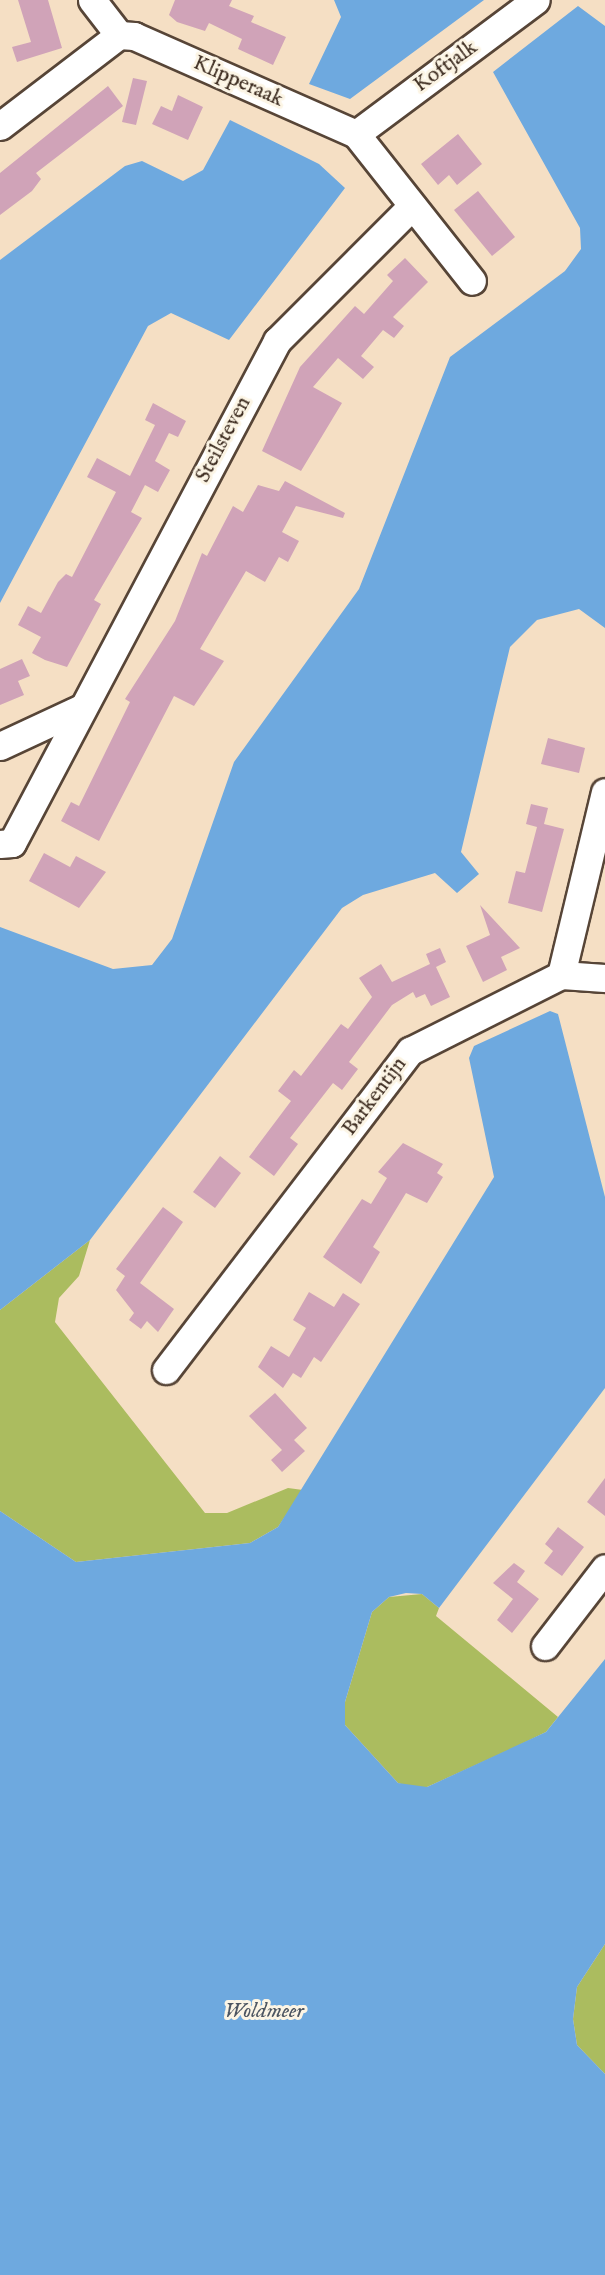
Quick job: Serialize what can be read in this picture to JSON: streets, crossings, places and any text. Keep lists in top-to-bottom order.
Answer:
{
  "streets": {
    "street": [
      "Koftjalk",
      "Klipperaak",
      "Steilsteven",
      "Barkentijn"
    ]
  },
  "crossings": [
    ["Koftjalk", "Klipperaak"]
  ],
  "water": ["Woldmeer"]
}
